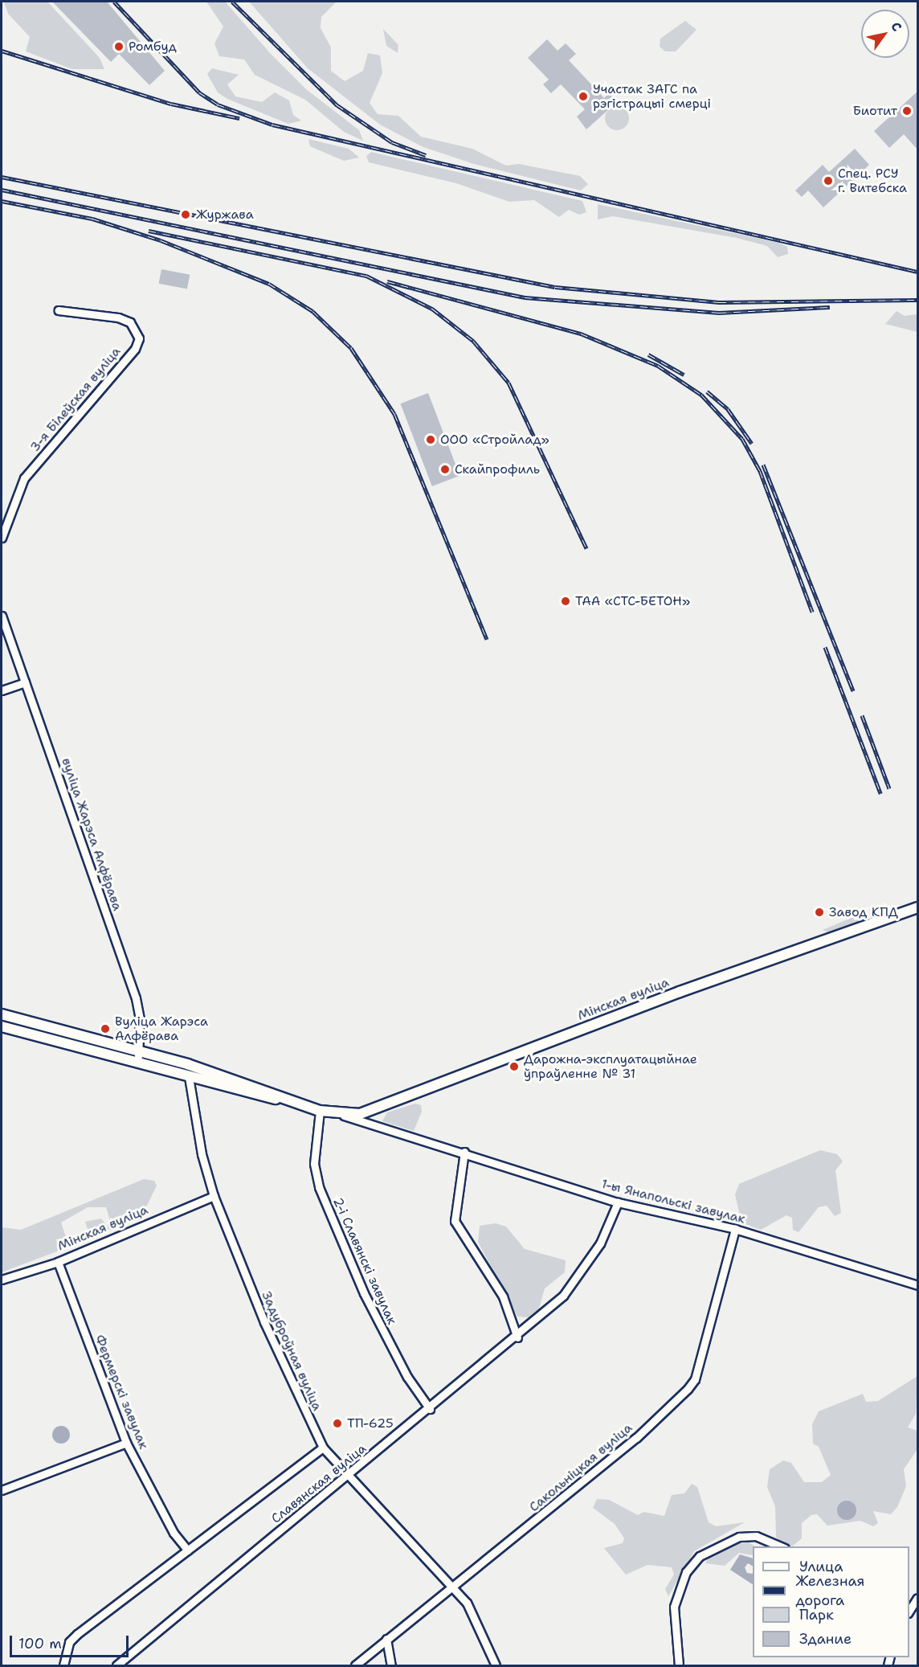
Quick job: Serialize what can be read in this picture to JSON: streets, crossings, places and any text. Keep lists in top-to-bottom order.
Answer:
{
  "streets": {
    "main road": ["Мінская вуліца"],
    "street": [
      "3-я Білеўская вуліца",
      "вуліца Жарэса Алфёрава",
      "1-ы Янапольскі завулак",
      "2-і Славянскі завулак",
      "Задуброўная вуліца",
      "Фермерскі завулак",
      "Сакольніцкая вуліца",
      "Славянская вуліца"
    ]
  },
  "crossings": [
    ["Мінская вуліца", "1-ы Янапольскі завулак"],
    ["Мінская вуліца", "2-і Славянскі завулак"],
    ["Мінская вуліца", "Задуброўная вуліца"],
    ["Мінская вуліца", "Фермерскі завулак"],
    ["1-ы Янапольскі завулак", "Сакольніцкая вуліца"],
    ["1-ы Янапольскі завулак", "Славянская вуліца"],
    ["2-і Славянскі завулак", "Славянская вуліца"],
    ["Задуброўная вуліца", "Сакольніцкая вуліца"],
    ["Задуброўная вуліца", "Славянская вуліца"],
    ["Фермерскі завулак", "Славянская вуліца"]
  ],
  "places": [
    "Ромбуд",
    "Участак ЗАГС па рэгістрацыі смерці",
    "Биотит",
    "Спец. РСУ г. Витебска",
    "Журжава",
    "ООО «Стройлад»",
    "Скайпрофиль",
    "ТАА «СТС-БЕТОН»",
    "Завод КПД",
    "Вуліца Жарэса Алфёрава",
    "Дарожна-эксплуатацыйнае ўпраўленне № 31",
    "ТП-625"
  ],
  "legend": [
    "Улица",
    "Железная дорога",
    "Парк",
    "Здание"
  ],
  "scale_bar": "100 m",
  "north": "top right"
}
